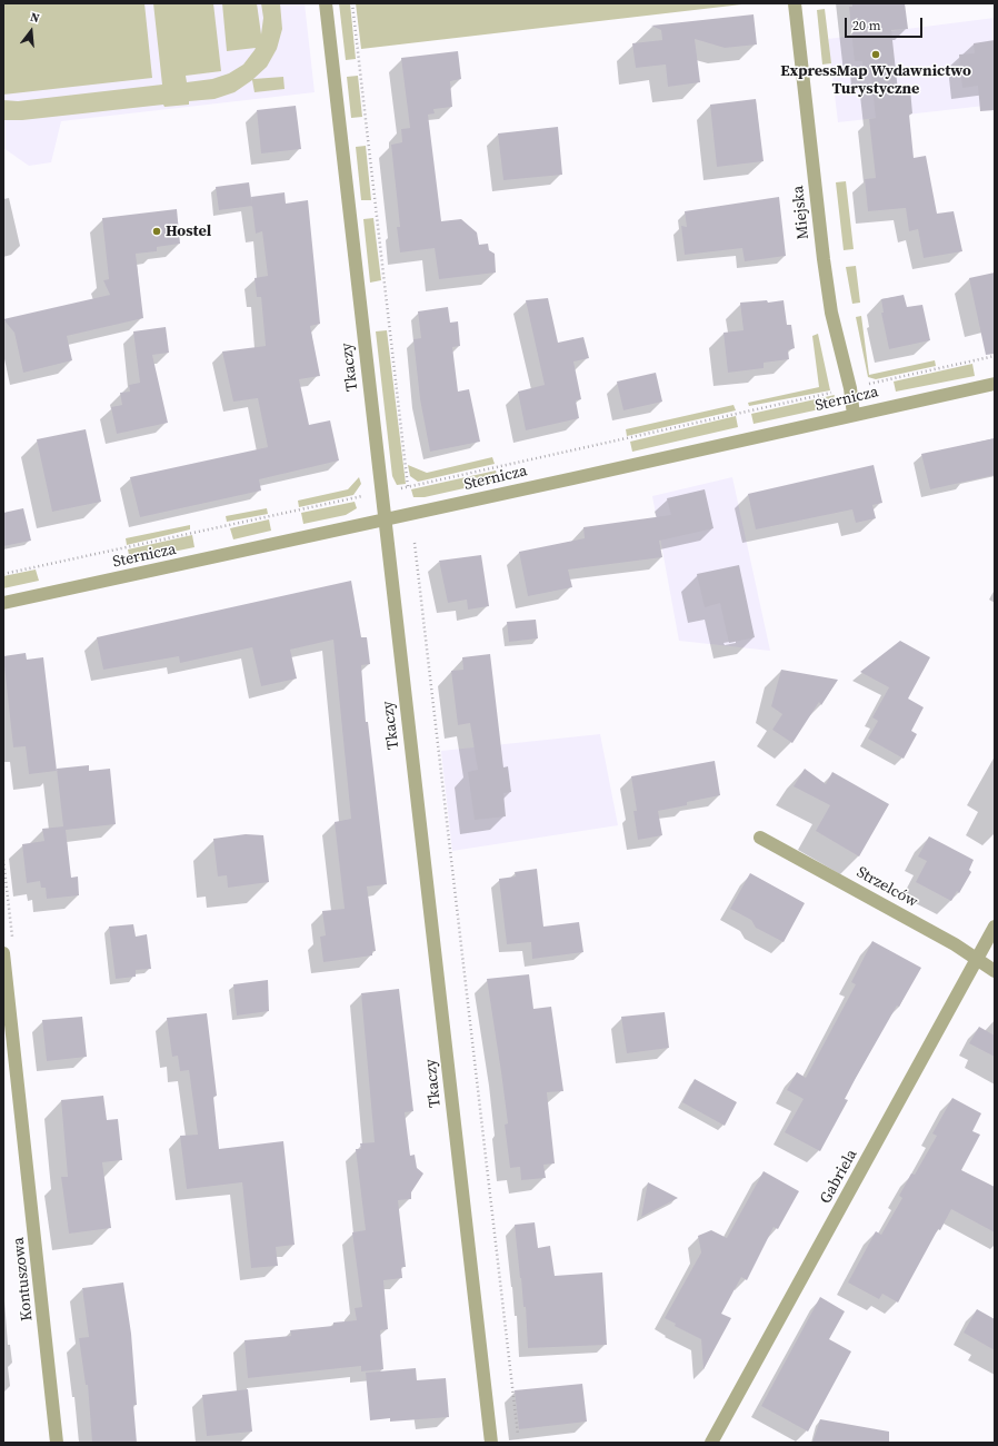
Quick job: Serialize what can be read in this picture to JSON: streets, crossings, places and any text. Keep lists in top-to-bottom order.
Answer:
{
  "streets": {
    "street": [
      "Miejska",
      "Tkaczy",
      "Sternicza",
      "Strzelców",
      "Gabriela",
      "Kontuszowa"
    ]
  },
  "crossings": [
    ["Miejska", "Sternicza"],
    ["Tkaczy", "Sternicza"],
    ["Strzelców", "Gabriela"]
  ],
  "places": ["ExpressMap Wydawnictwo Turystyczne", "Hostel"],
  "scale_bar": "20 m",
  "north": "top"
}
